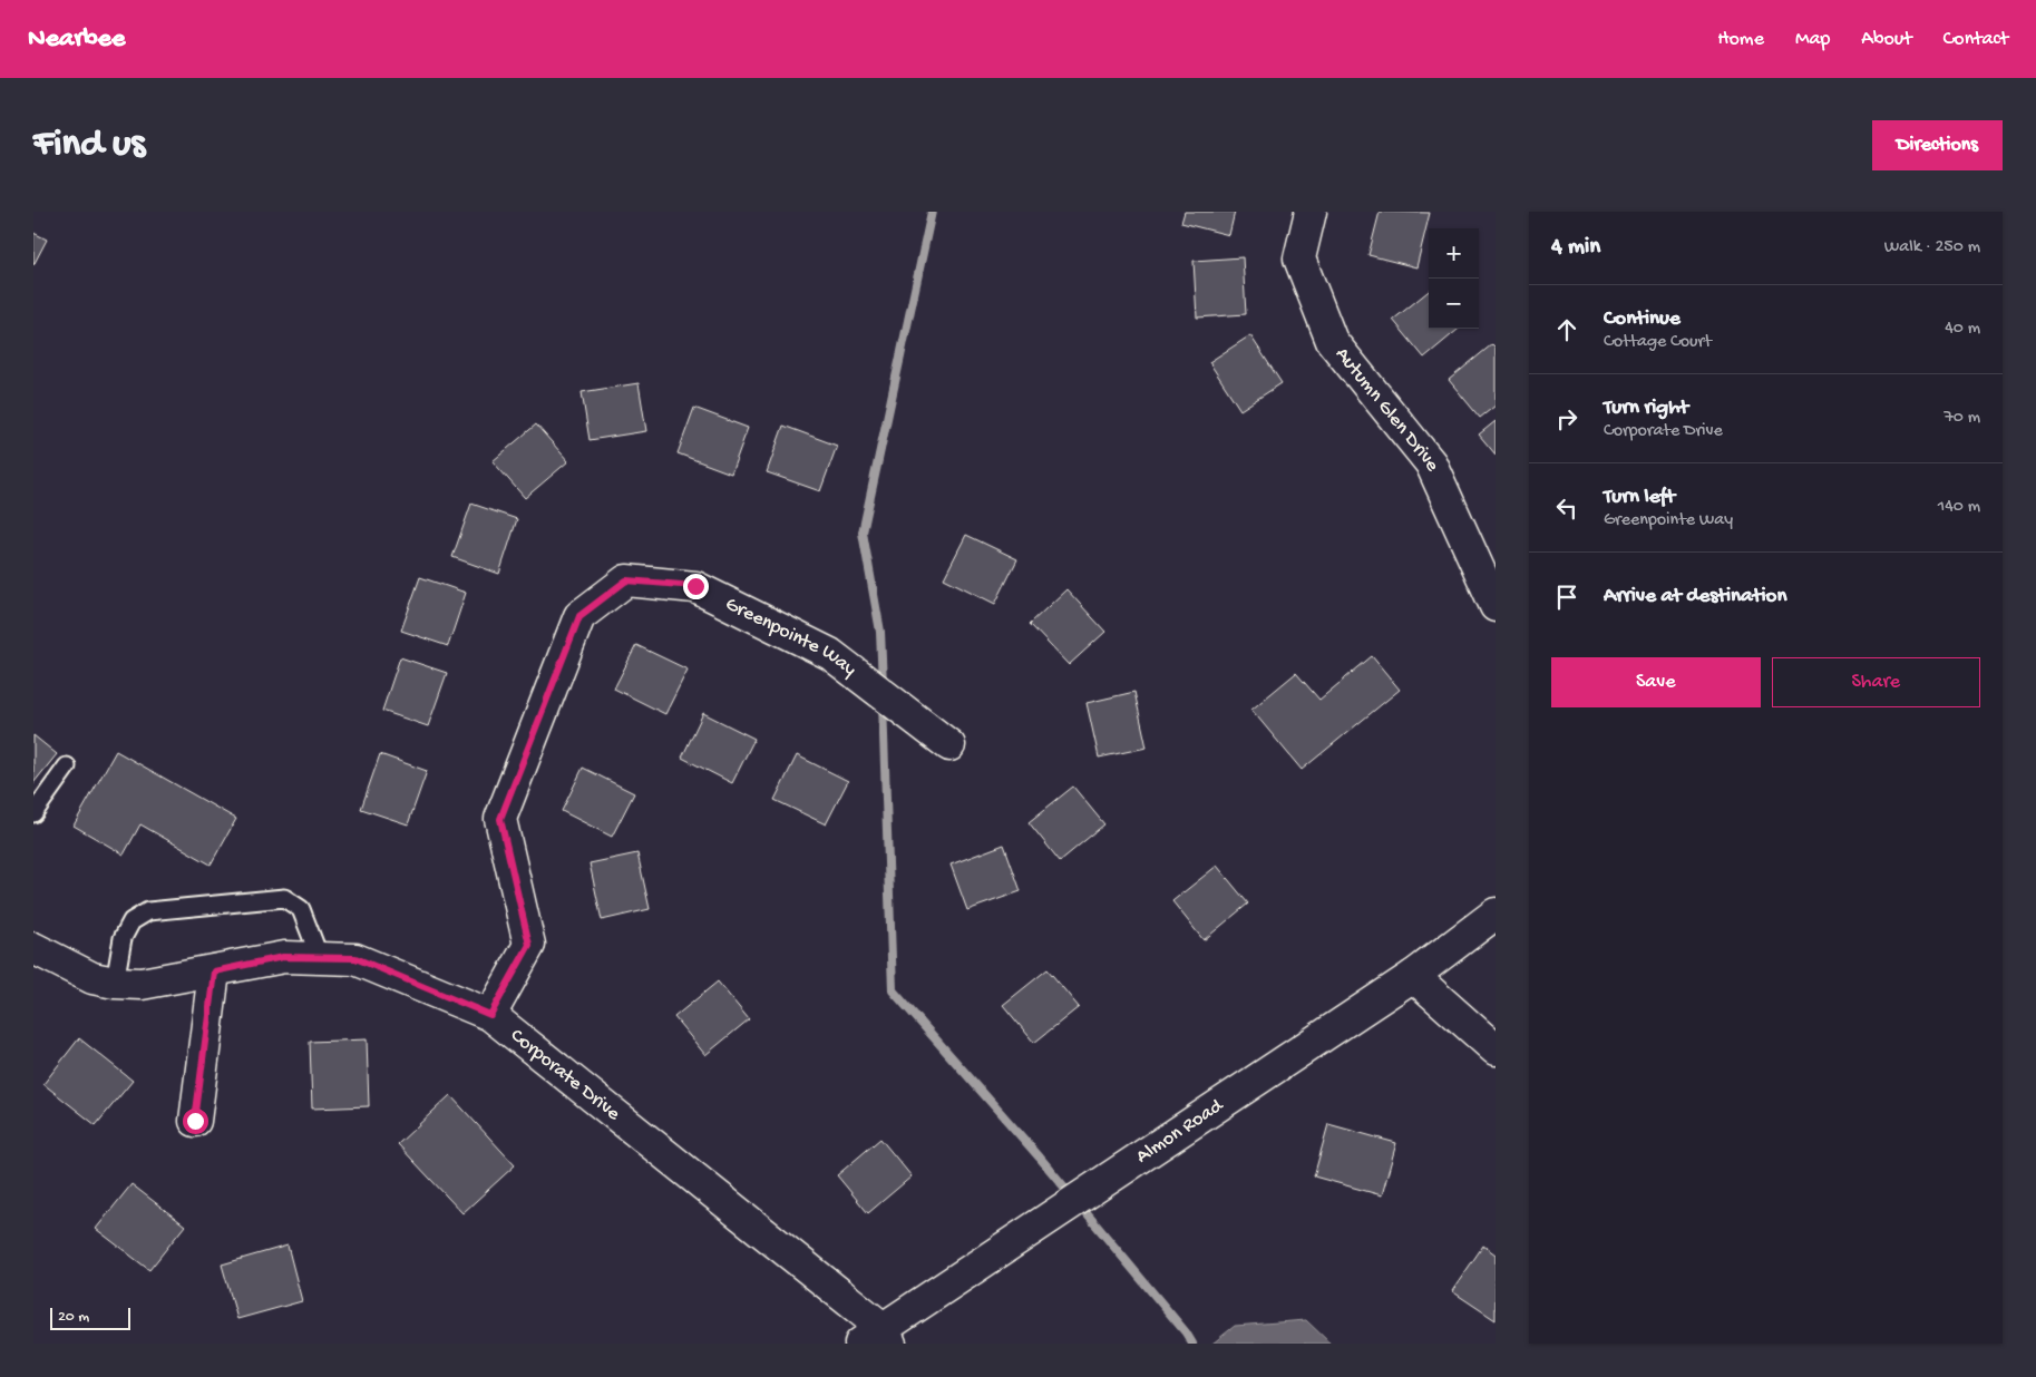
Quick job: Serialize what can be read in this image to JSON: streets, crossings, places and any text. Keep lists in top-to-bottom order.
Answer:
{
  "streets": {
    "street": [
      "Autumn Glen Drive",
      "Greenpointe Way",
      "Corporate Drive",
      "Almon Road"
    ]
  },
  "crossings": [
    ["Greenpointe Way", "Corporate Drive"],
    ["Corporate Drive", "Almon Road"]
  ],
  "scale_bar": "20 m",
  "page": {
    "header": "Nearbee",
    "nav": [
      "Home",
      "Map",
      "About",
      "Contact"
    ],
    "buttons": [
      "Directions",
      ["Save", "Share"]
    ],
    "title": "Find us",
    "heading": ["4 min", "Walk · 250 m"],
    "map_buttons": ["+", "−"],
    "list": [
      ["Continue", "Cottage Court", "40 m"],
      ["Turn right", "Corporate Drive", "70 m"],
      ["Turn left", "Greenpointe Way", "140 m"],
      "Arrive at destination"
    ],
    "scale": "20 m"
  }
}
